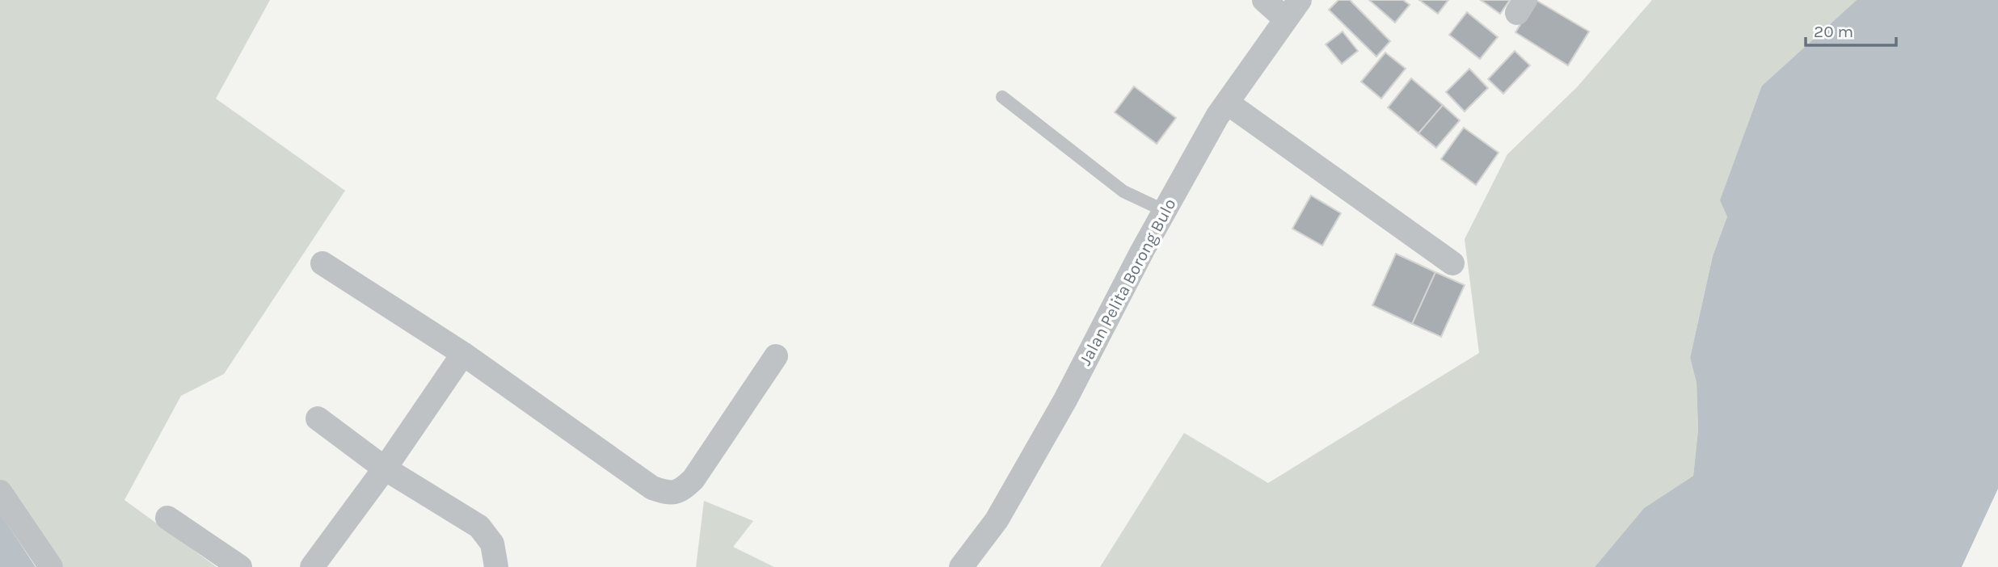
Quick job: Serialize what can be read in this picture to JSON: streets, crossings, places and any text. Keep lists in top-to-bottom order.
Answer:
{
  "streets": {
    "street": ["Jalan Pelita Borong Bulo"]
  },
  "scale_bar": "20 m"
}
